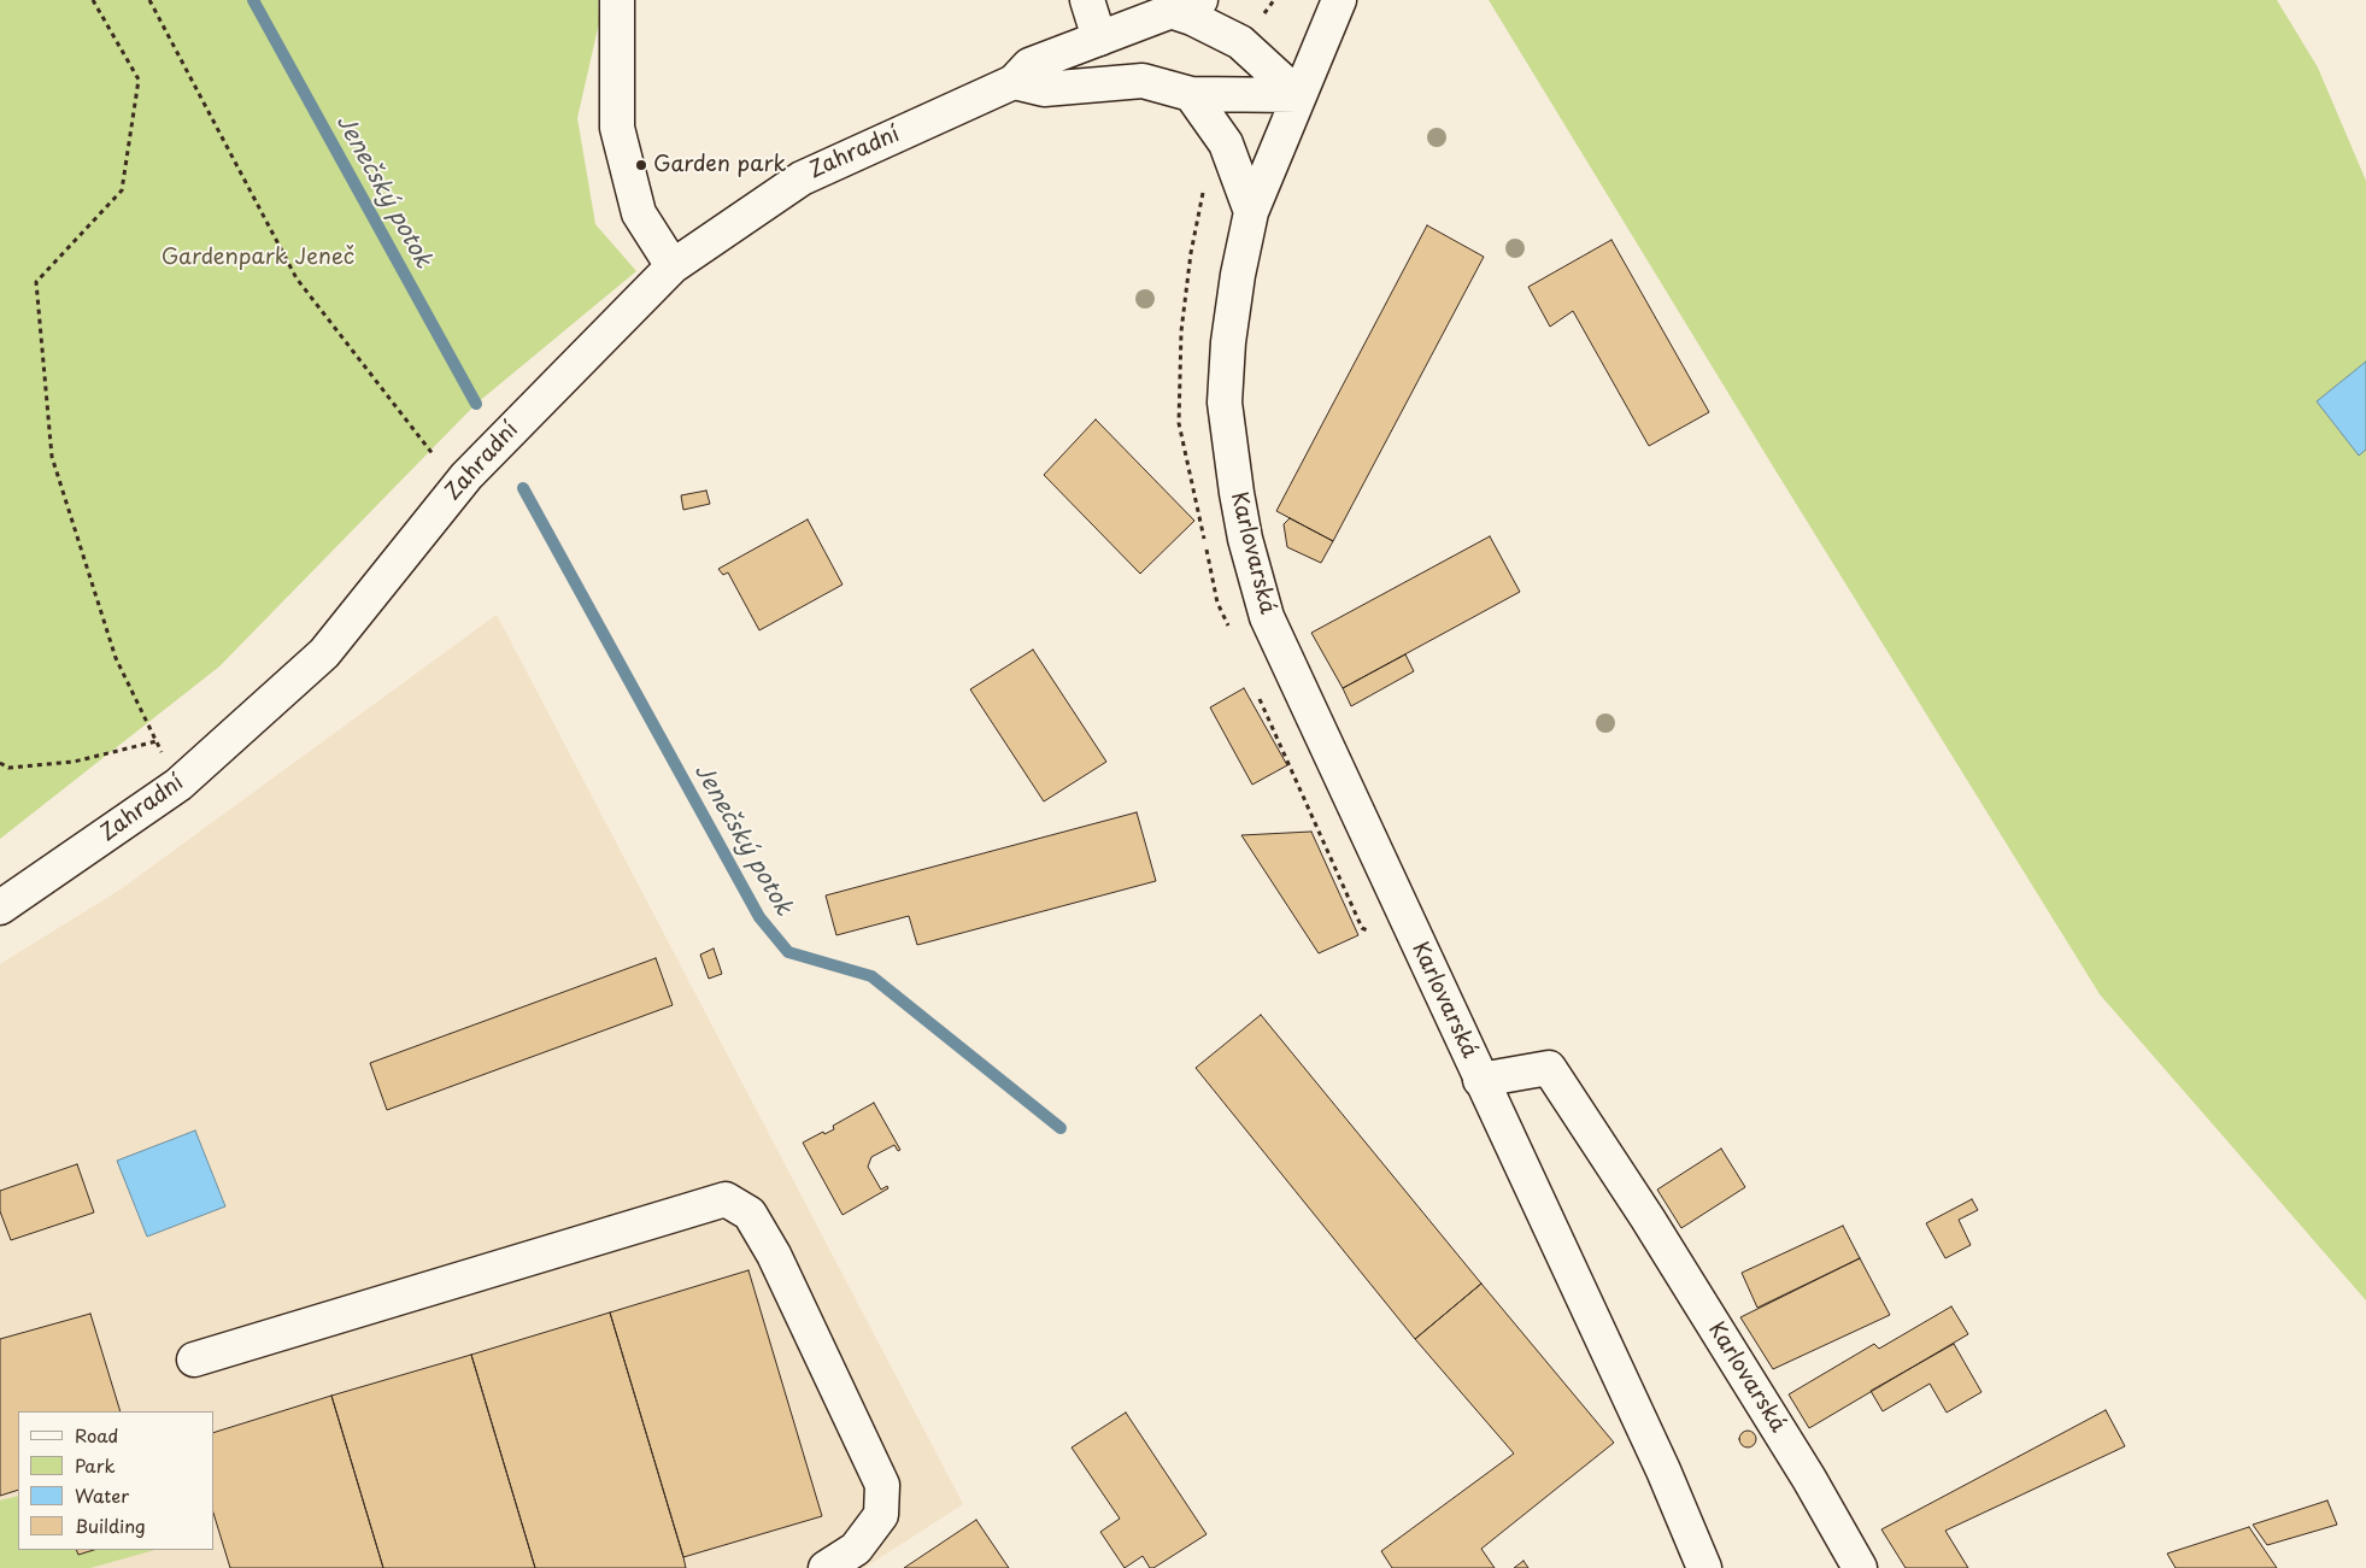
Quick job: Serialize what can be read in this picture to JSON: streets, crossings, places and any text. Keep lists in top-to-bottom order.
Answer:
{
  "streets": {
    "main road": ["Zahradní", "Karlovarská"]
  },
  "water": ["Jenečský potok"],
  "parks": ["Gardenpark Jeneč"],
  "places": ["Garden park"],
  "legend": [
    "Road",
    "Park",
    "Water",
    "Building"
  ]
}
